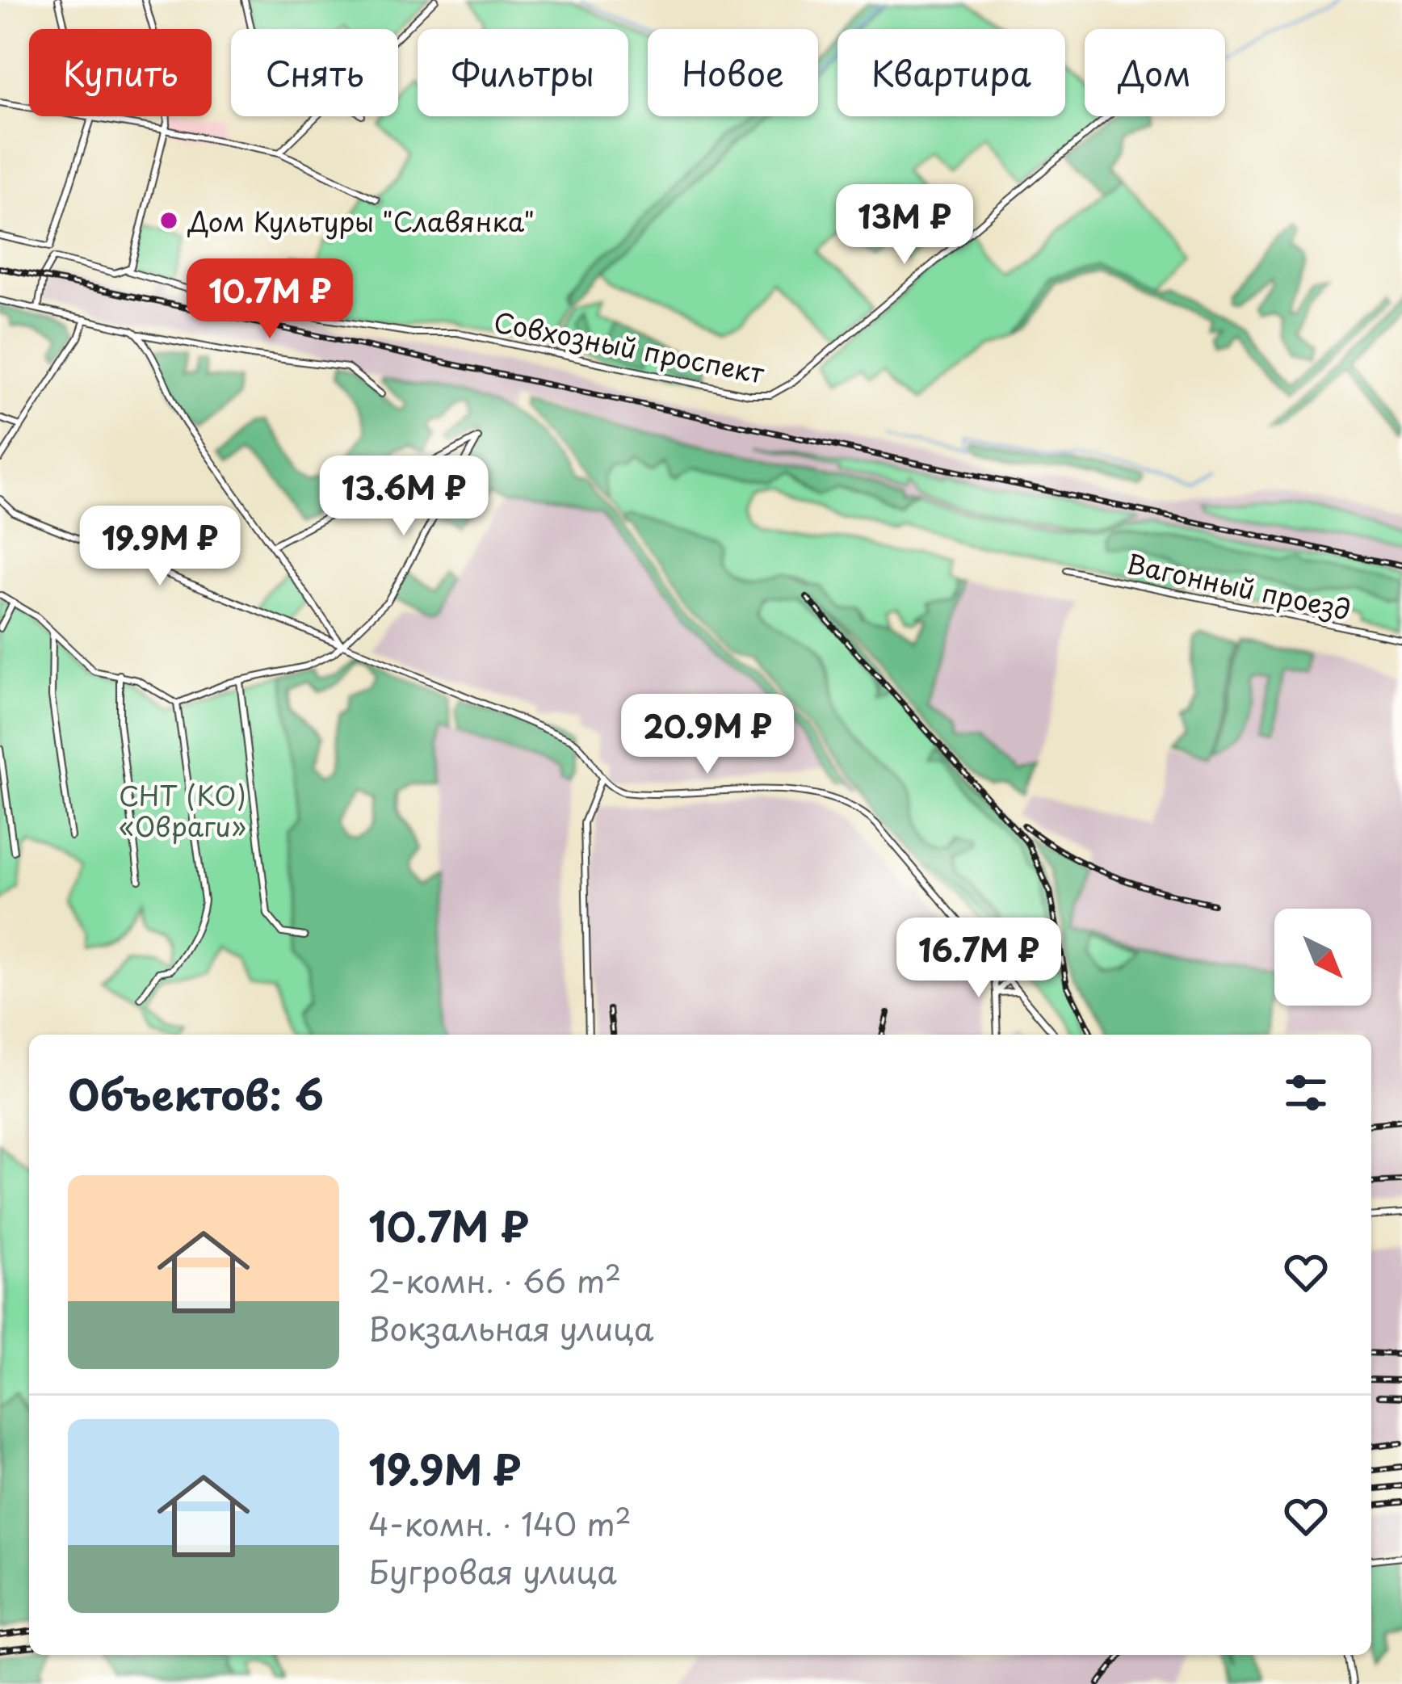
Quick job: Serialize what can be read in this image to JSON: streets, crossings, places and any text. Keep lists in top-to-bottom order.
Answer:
{
  "streets": {
    "street": ["Совхозный проспект", "Вагонный проезд"]
  },
  "parks": ["СНТ (КО) «Овраги»"],
  "places": ["Дом Культуры \"Славянка\""],
  "north": "bottom right",
  "page": {
    "chip": [
      "Купить",
      "Снять",
      "Фильтры",
      "Новое",
      "Квартира",
      "Дом"
    ],
    "price": [
      "13M ₽",
      "10.7M ₽",
      "13.6M ₽",
      "19.9M ₽",
      "20.9M ₽",
      "16.7M ₽"
    ],
    "heading": "Объектов: 6",
    "list": [
      {
        "name": "10.7M ₽",
        "note": "2-комн. · 66 m² · Вокзальная улица"
      },
      {
        "name": "19.9M ₽",
        "note": "4-комн. · 140 m² · Бугровая улица"
      }
    ]
  }
}
